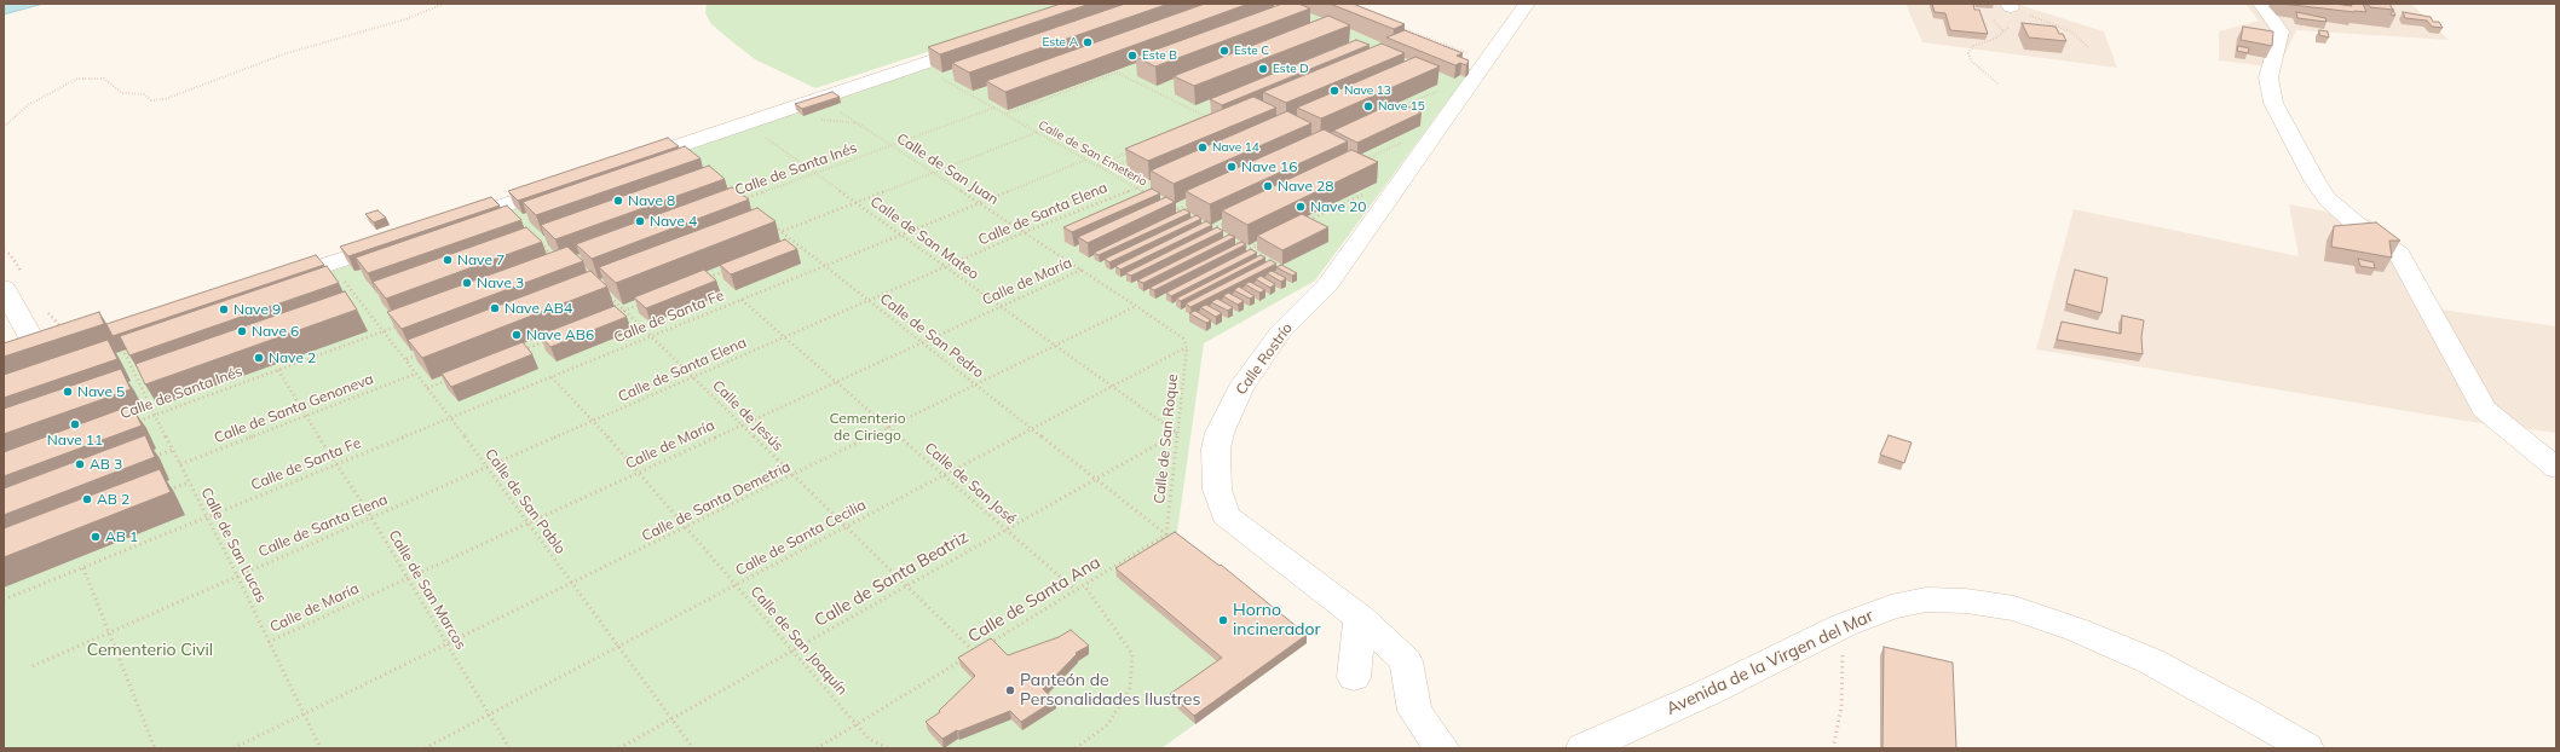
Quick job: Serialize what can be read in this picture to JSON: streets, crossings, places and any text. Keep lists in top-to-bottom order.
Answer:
{
  "streets": {
    "street": ["Calle Rostrío", "Avenida de la Virgen del Mar"],
    "path": [
      "Calle de San Emeterio",
      "Calle de Santa Inés",
      "Calle de San Juan",
      "Calle de Santa Elena",
      "Calle de San Mateo",
      "Calle de María",
      "Calle de Santa Fe",
      "Calle de San Pedro",
      "Calle de Santa Genoneva",
      "Calle de Jesús",
      "Calle de San Roque",
      "Calle de San José",
      "Calle de San Pablo",
      "Calle de Santa Demetria",
      "Calle de Santa Cecilia",
      "Calle de San Lucas",
      "Calle de Santa Beatriz",
      "Calle de San Marcos",
      "Calle de Santa Ana",
      "Calle de San Joaquín"
    ]
  },
  "crossings": [
    ["Calle de San Emeterio", "Calle de Santa Inés"],
    ["Calle de San Emeterio", "Calle de Santa Elena"],
    ["Calle de San Emeterio", "Calle de Santa Fe"],
    ["Calle de Santa Inés", "Calle de San Juan"],
    ["Calle de Santa Inés", "Calle de San Mateo"],
    ["Calle de Santa Inés", "Calle de San Pablo"],
    ["Calle de Santa Inés", "Calle de San Lucas"],
    ["Calle de Santa Inés", "Calle de San Marcos"],
    ["Calle de San Juan", "Calle de Santa Elena"],
    ["Calle de San Juan", "Calle de María"],
    ["Calle de San Juan", "Calle de Santa Fe"],
    ["Calle de San Juan", "Calle de San Roque"],
    ["Calle de San Juan", "Calle de Santa Demetria"],
    ["Calle de San Juan", "Calle de Santa Cecilia"],
    ["Calle de Santa Elena", "Calle de San Mateo"],
    ["Calle de Santa Elena", "Calle de San Pedro"],
    ["Calle de Santa Elena", "Calle de Jesús"],
    ["Calle de Santa Elena", "Calle de San José"],
    ["Calle de Santa Elena", "Calle de San Pablo"],
    ["Calle de Santa Elena", "Calle de San Lucas"],
    ["Calle de Santa Elena", "Calle de San Marcos"],
    ["Calle de Santa Elena", "Calle de San Joaquín"],
    ["Calle de San Mateo", "Calle de María"],
    ["Calle de San Mateo", "Calle de Santa Fe"],
    ["Calle de San Mateo", "Calle de San Roque"],
    ["Calle de San Mateo", "Calle de Santa Demetria"],
    ["Calle de San Mateo", "Calle de Santa Cecilia"],
    ["Calle de San Mateo", "Calle de Santa Beatriz"],
    ["Calle de María", "Calle de San Pedro"],
    ["Calle de María", "Calle de Jesús"],
    ["Calle de María", "Calle de San José"],
    ["Calle de María", "Calle de San Pablo"],
    ["Calle de María", "Calle de San Lucas"],
    ["Calle de María", "Calle de San Marcos"],
    ["Calle de María", "Calle de San Joaquín"],
    ["Calle de Santa Fe", "Calle de San Pedro"],
    ["Calle de Santa Fe", "Calle de Jesús"],
    ["Calle de Santa Fe", "Calle de San José"],
    ["Calle de Santa Fe", "Calle de San Pablo"],
    ["Calle de Santa Fe", "Calle de San Lucas"],
    ["Calle de Santa Fe", "Calle de San Marcos"],
    ["Calle de Santa Fe", "Calle de San Joaquín"],
    ["Calle de San Pedro", "Calle de San Roque"],
    ["Calle de San Pedro", "Calle de Santa Demetria"],
    ["Calle de San Pedro", "Calle de Santa Cecilia"],
    ["Calle de San Pedro", "Calle de Santa Beatriz"],
    ["Calle de San Pedro", "Calle de Santa Ana"],
    ["Calle de Santa Genoneva", "Calle de San Pablo"],
    ["Calle de Santa Genoneva", "Calle de San Lucas"],
    ["Calle de Santa Genoneva", "Calle de San Marcos"],
    ["Calle de Jesús", "Calle de Santa Demetria"],
    ["Calle de Jesús", "Calle de Santa Cecilia"],
    ["Calle de Jesús", "Calle de Santa Beatriz"],
    ["Calle de Jesús", "Calle de Santa Ana"],
    ["Calle de San Roque", "Calle de Santa Cecilia"],
    ["Calle de San Roque", "Calle de Santa Beatriz"],
    ["Calle de San Roque", "Calle de Santa Ana"],
    ["Calle de San José", "Calle de Santa Demetria"],
    ["Calle de San José", "Calle de Santa Cecilia"],
    ["Calle de San José", "Calle de Santa Beatriz"],
    ["Calle de San José", "Calle de Santa Ana"],
    ["Calle de San Pablo", "Calle de Santa Demetria"],
    ["Calle de San Pablo", "Calle de Santa Cecilia"],
    ["Calle de San Pablo", "Calle de Santa Beatriz"],
    ["Calle de Santa Demetria", "Calle de San Lucas"],
    ["Calle de Santa Demetria", "Calle de San Marcos"],
    ["Calle de Santa Demetria", "Calle de San Joaquín"],
    ["Calle de Santa Cecilia", "Calle de San Marcos"],
    ["Calle de Santa Cecilia", "Calle de San Joaquín"],
    ["Calle de Santa Beatriz", "Calle de San Joaquín"],
    ["Calle de Santa Ana", "Calle de San Joaquín"]
  ],
  "parks": ["Cementerio de Ciriego", "Cementerio Civil"],
  "places": [
    "Este A",
    "Este C",
    "Este B",
    "Este D",
    "Nave 13",
    "Nave 15",
    "Nave 14",
    "Nave 16",
    "Nave 28",
    "Nave 8",
    "Nave 20",
    "Nave 4",
    "Nave 7",
    "Nave 3",
    "Nave AB4",
    "Nave 9",
    "Nave 6",
    "Nave AB6",
    "Nave 2",
    "Nave 5",
    "Nave 11",
    "AB 3",
    "AB 2",
    "AB 1",
    "Horno incinerador",
    "Panteón de Personalidades Ilustres"
  ]
}
